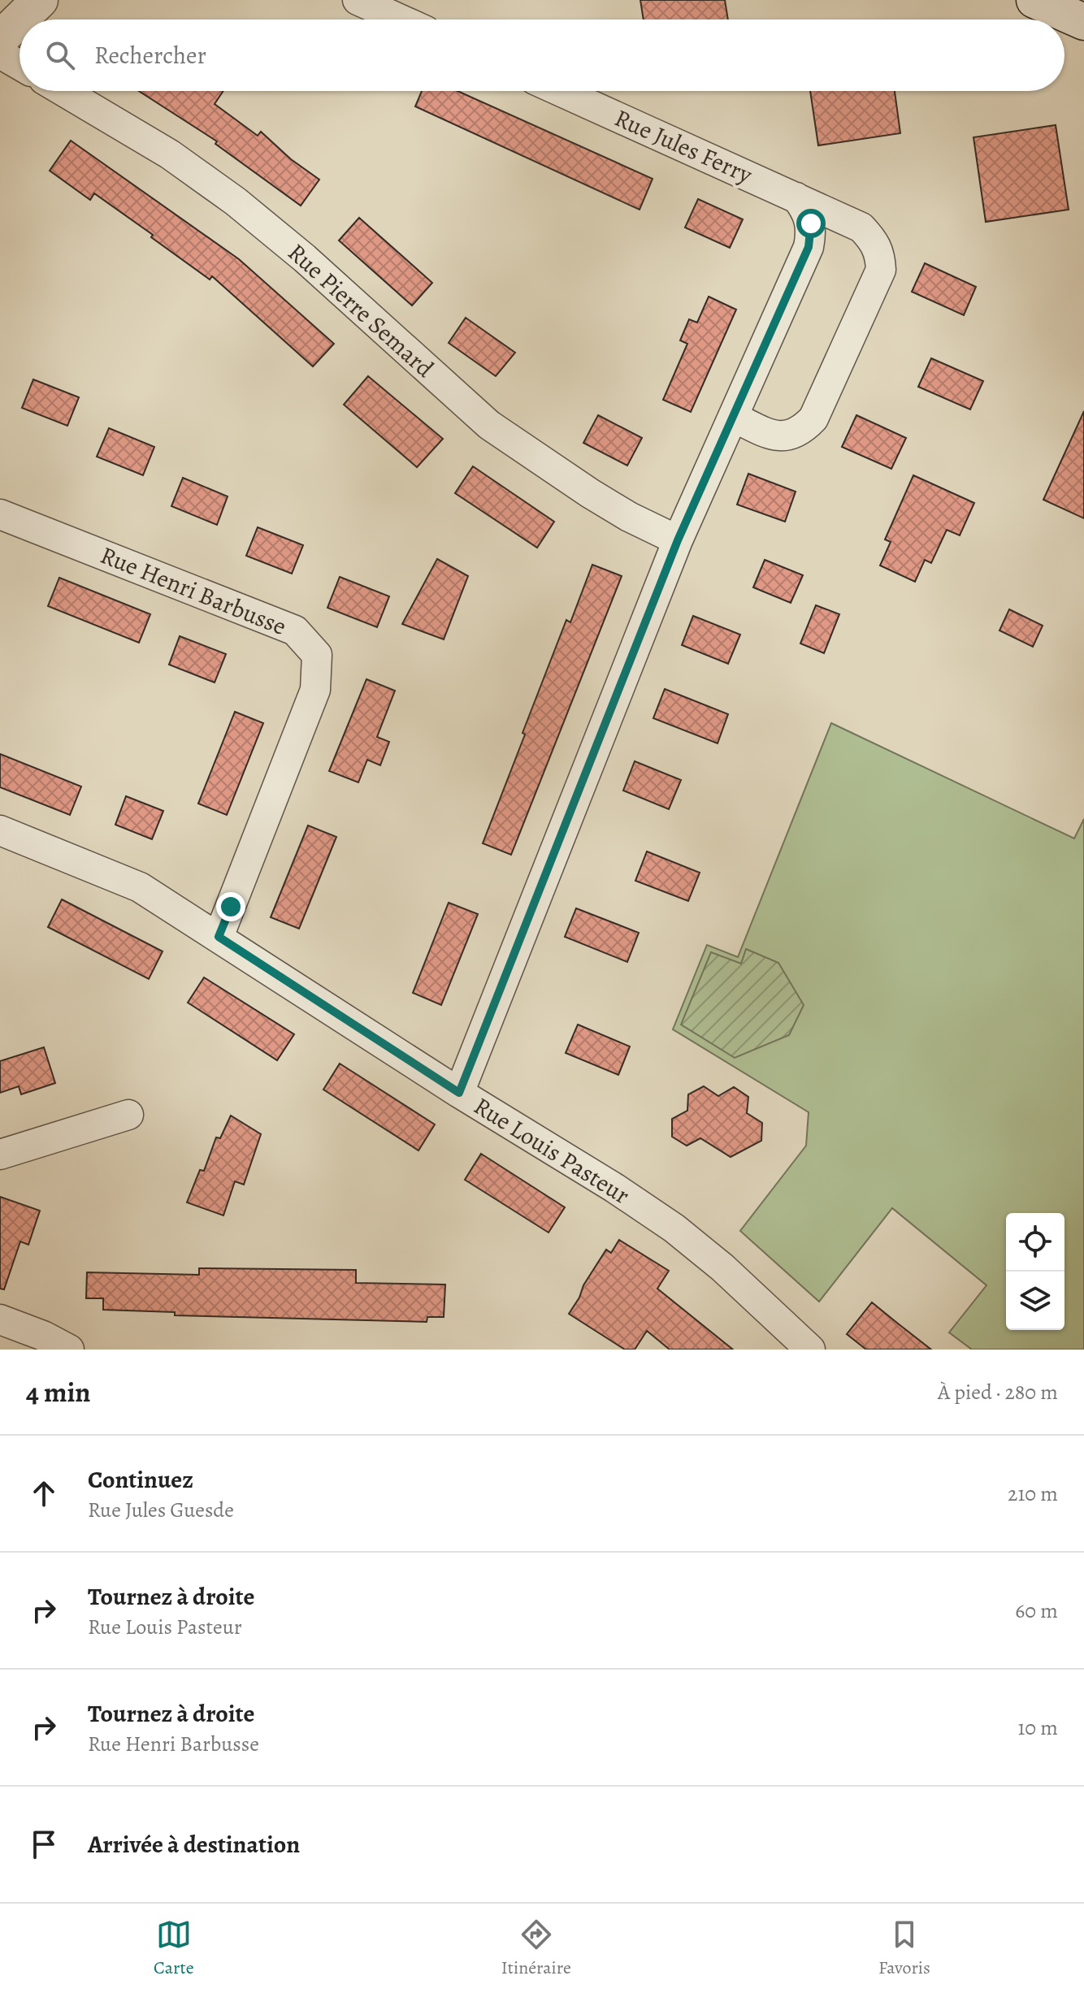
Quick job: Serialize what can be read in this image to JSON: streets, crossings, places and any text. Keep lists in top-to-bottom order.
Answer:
{
  "streets": {
    "street": [
      "Rue Jules Ferry",
      "Rue Pierre Semard",
      "Rue Henri Barbusse",
      "Rue Louis Pasteur"
    ]
  },
  "crossings": [
    ["Rue Henri Barbusse", "Rue Louis Pasteur"]
  ],
  "page": {
    "search": "Rechercher",
    "heading": ["4 min", "À pied · 280 m"],
    "list": [
      ["Continuez", "Rue Jules Guesde", "210 m"],
      ["Tournez à droite", "Rue Louis Pasteur", "60 m"],
      ["Tournez à droite", "Rue Henri Barbusse", "10 m"],
      "Arrivée à destination"
    ],
    "nav": ["Carte", "Itinéraire", "Favoris"]
  }
}
